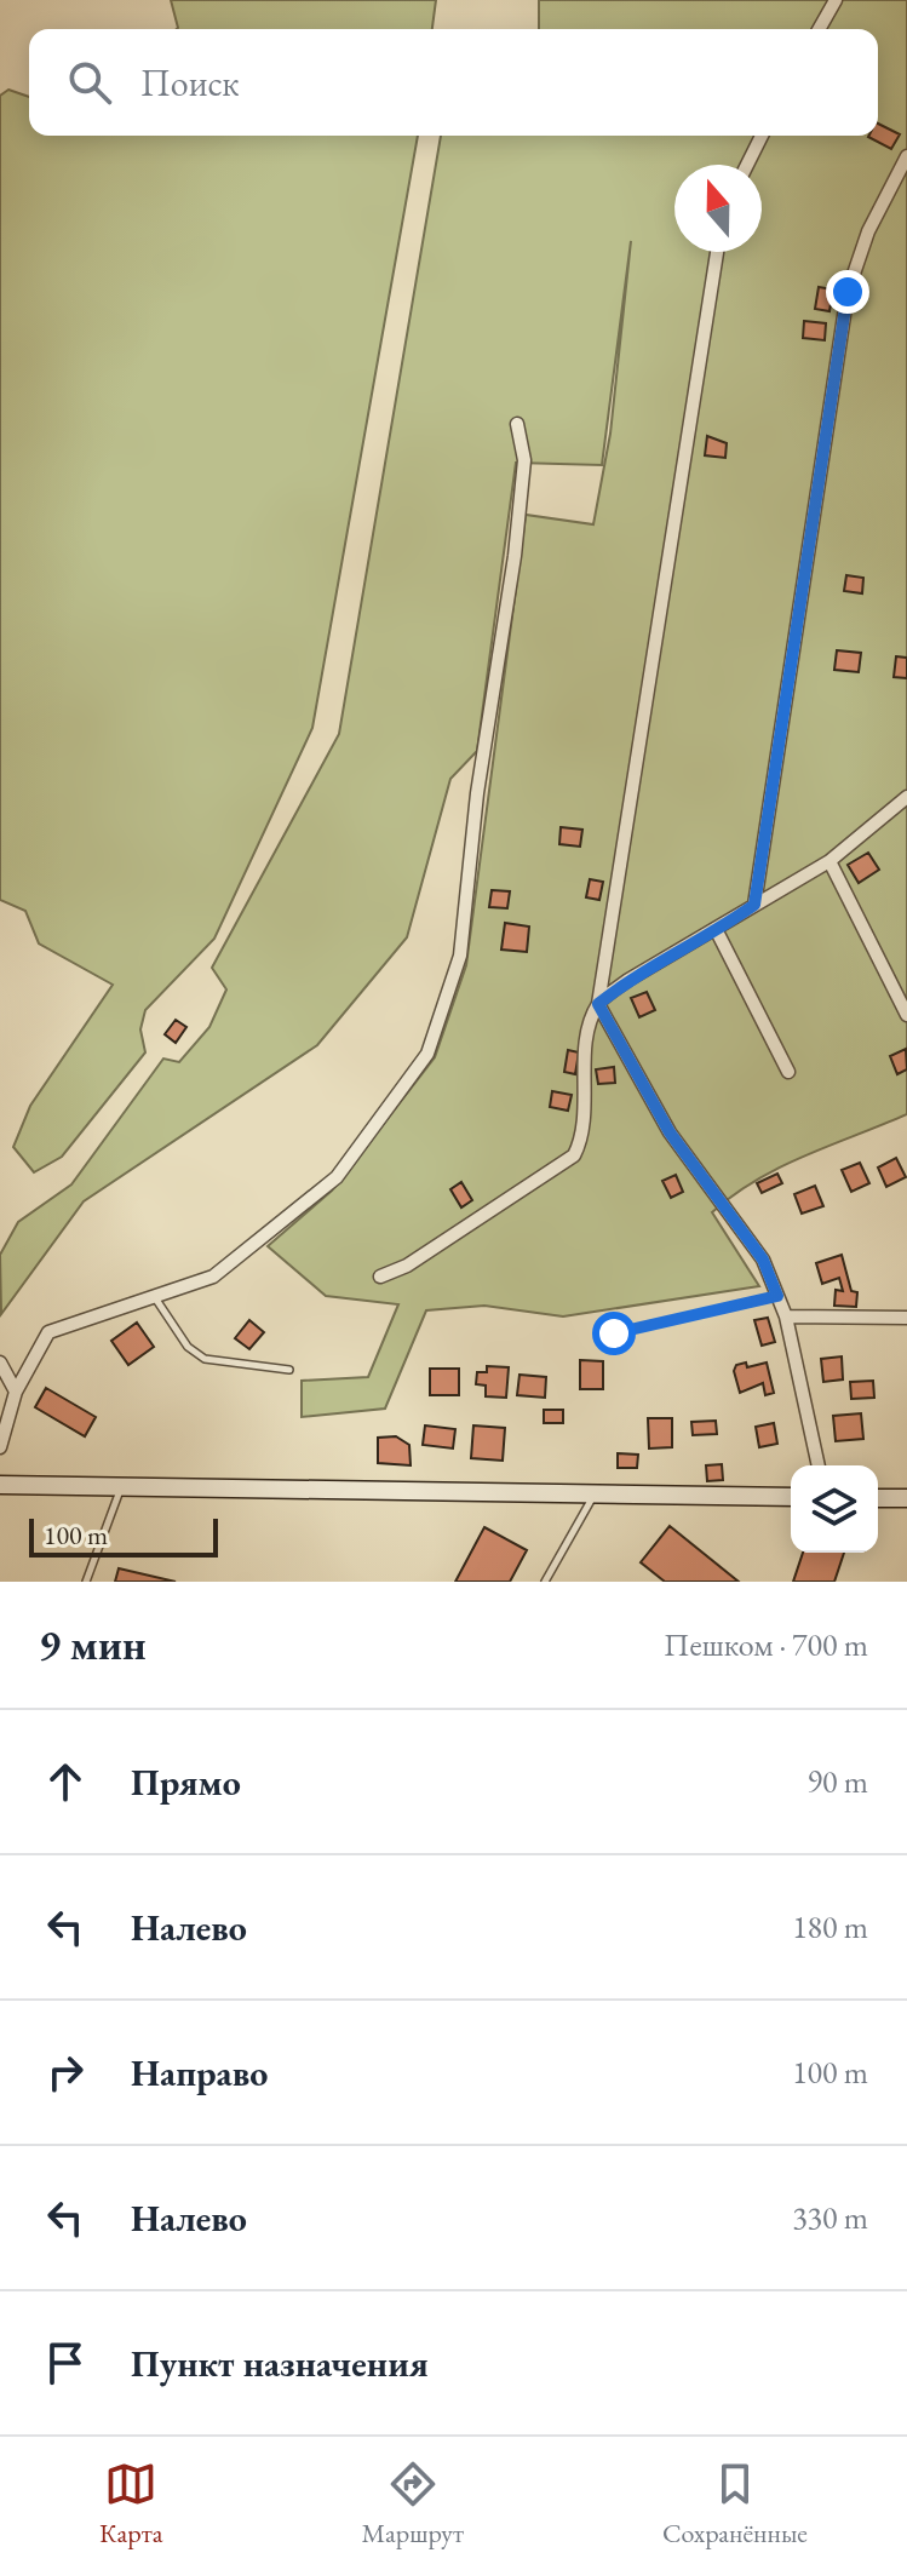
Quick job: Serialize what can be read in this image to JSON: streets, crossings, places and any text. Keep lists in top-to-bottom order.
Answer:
{
  "scale_bar": "100 m",
  "north": "top",
  "page": {
    "search": "Поиск",
    "scale": "100 m",
    "heading": ["9 мин", "Пешком · 700 m"],
    "list": [
      ["Прямо", "90 m"],
      ["Налево", "180 m"],
      ["Направо", "100 m"],
      ["Налево", "330 m"],
      "Пункт назначения"
    ],
    "nav": ["Карта", "Маршрут", "Сохранённые"]
  }
}
